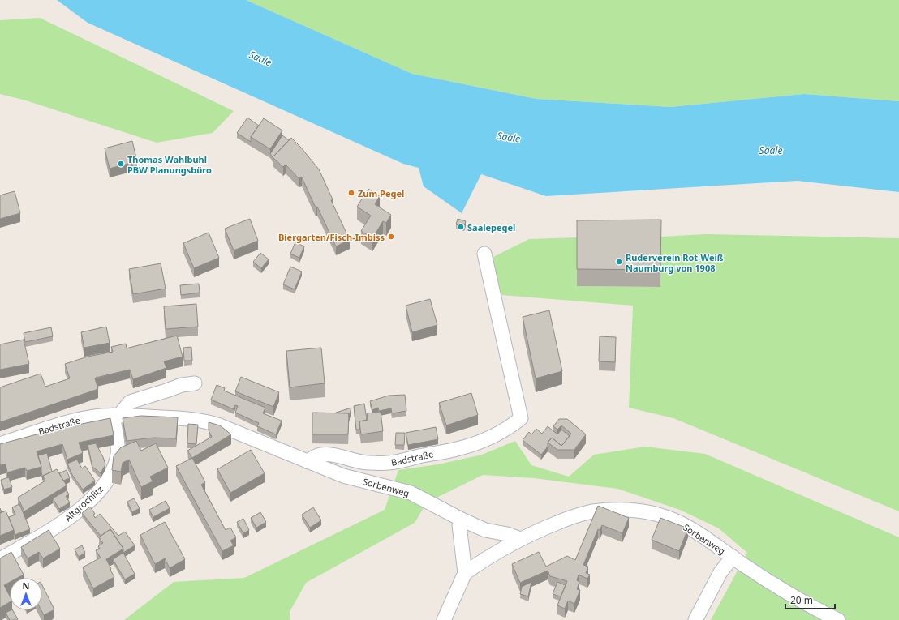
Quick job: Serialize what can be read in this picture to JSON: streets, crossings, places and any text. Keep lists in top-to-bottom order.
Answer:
{
  "streets": {
    "street": ["Badstraße", "Sorbenweg", "Altgrochlitz"]
  },
  "crossings": [
    ["Badstraße", "Sorbenweg"],
    ["Badstraße", "Altgrochlitz"]
  ],
  "water": ["Saale"],
  "places": [
    "Thomas Wahlbuhl PBW Planungsbüro",
    "Zum Pegel",
    "Saalepegel",
    "Biergarten/Fisch-Imbiss",
    "Ruderverein Rot-Weiß Naumburg von 1908"
  ],
  "scale_bar": "20 m",
  "north": "top"
}
